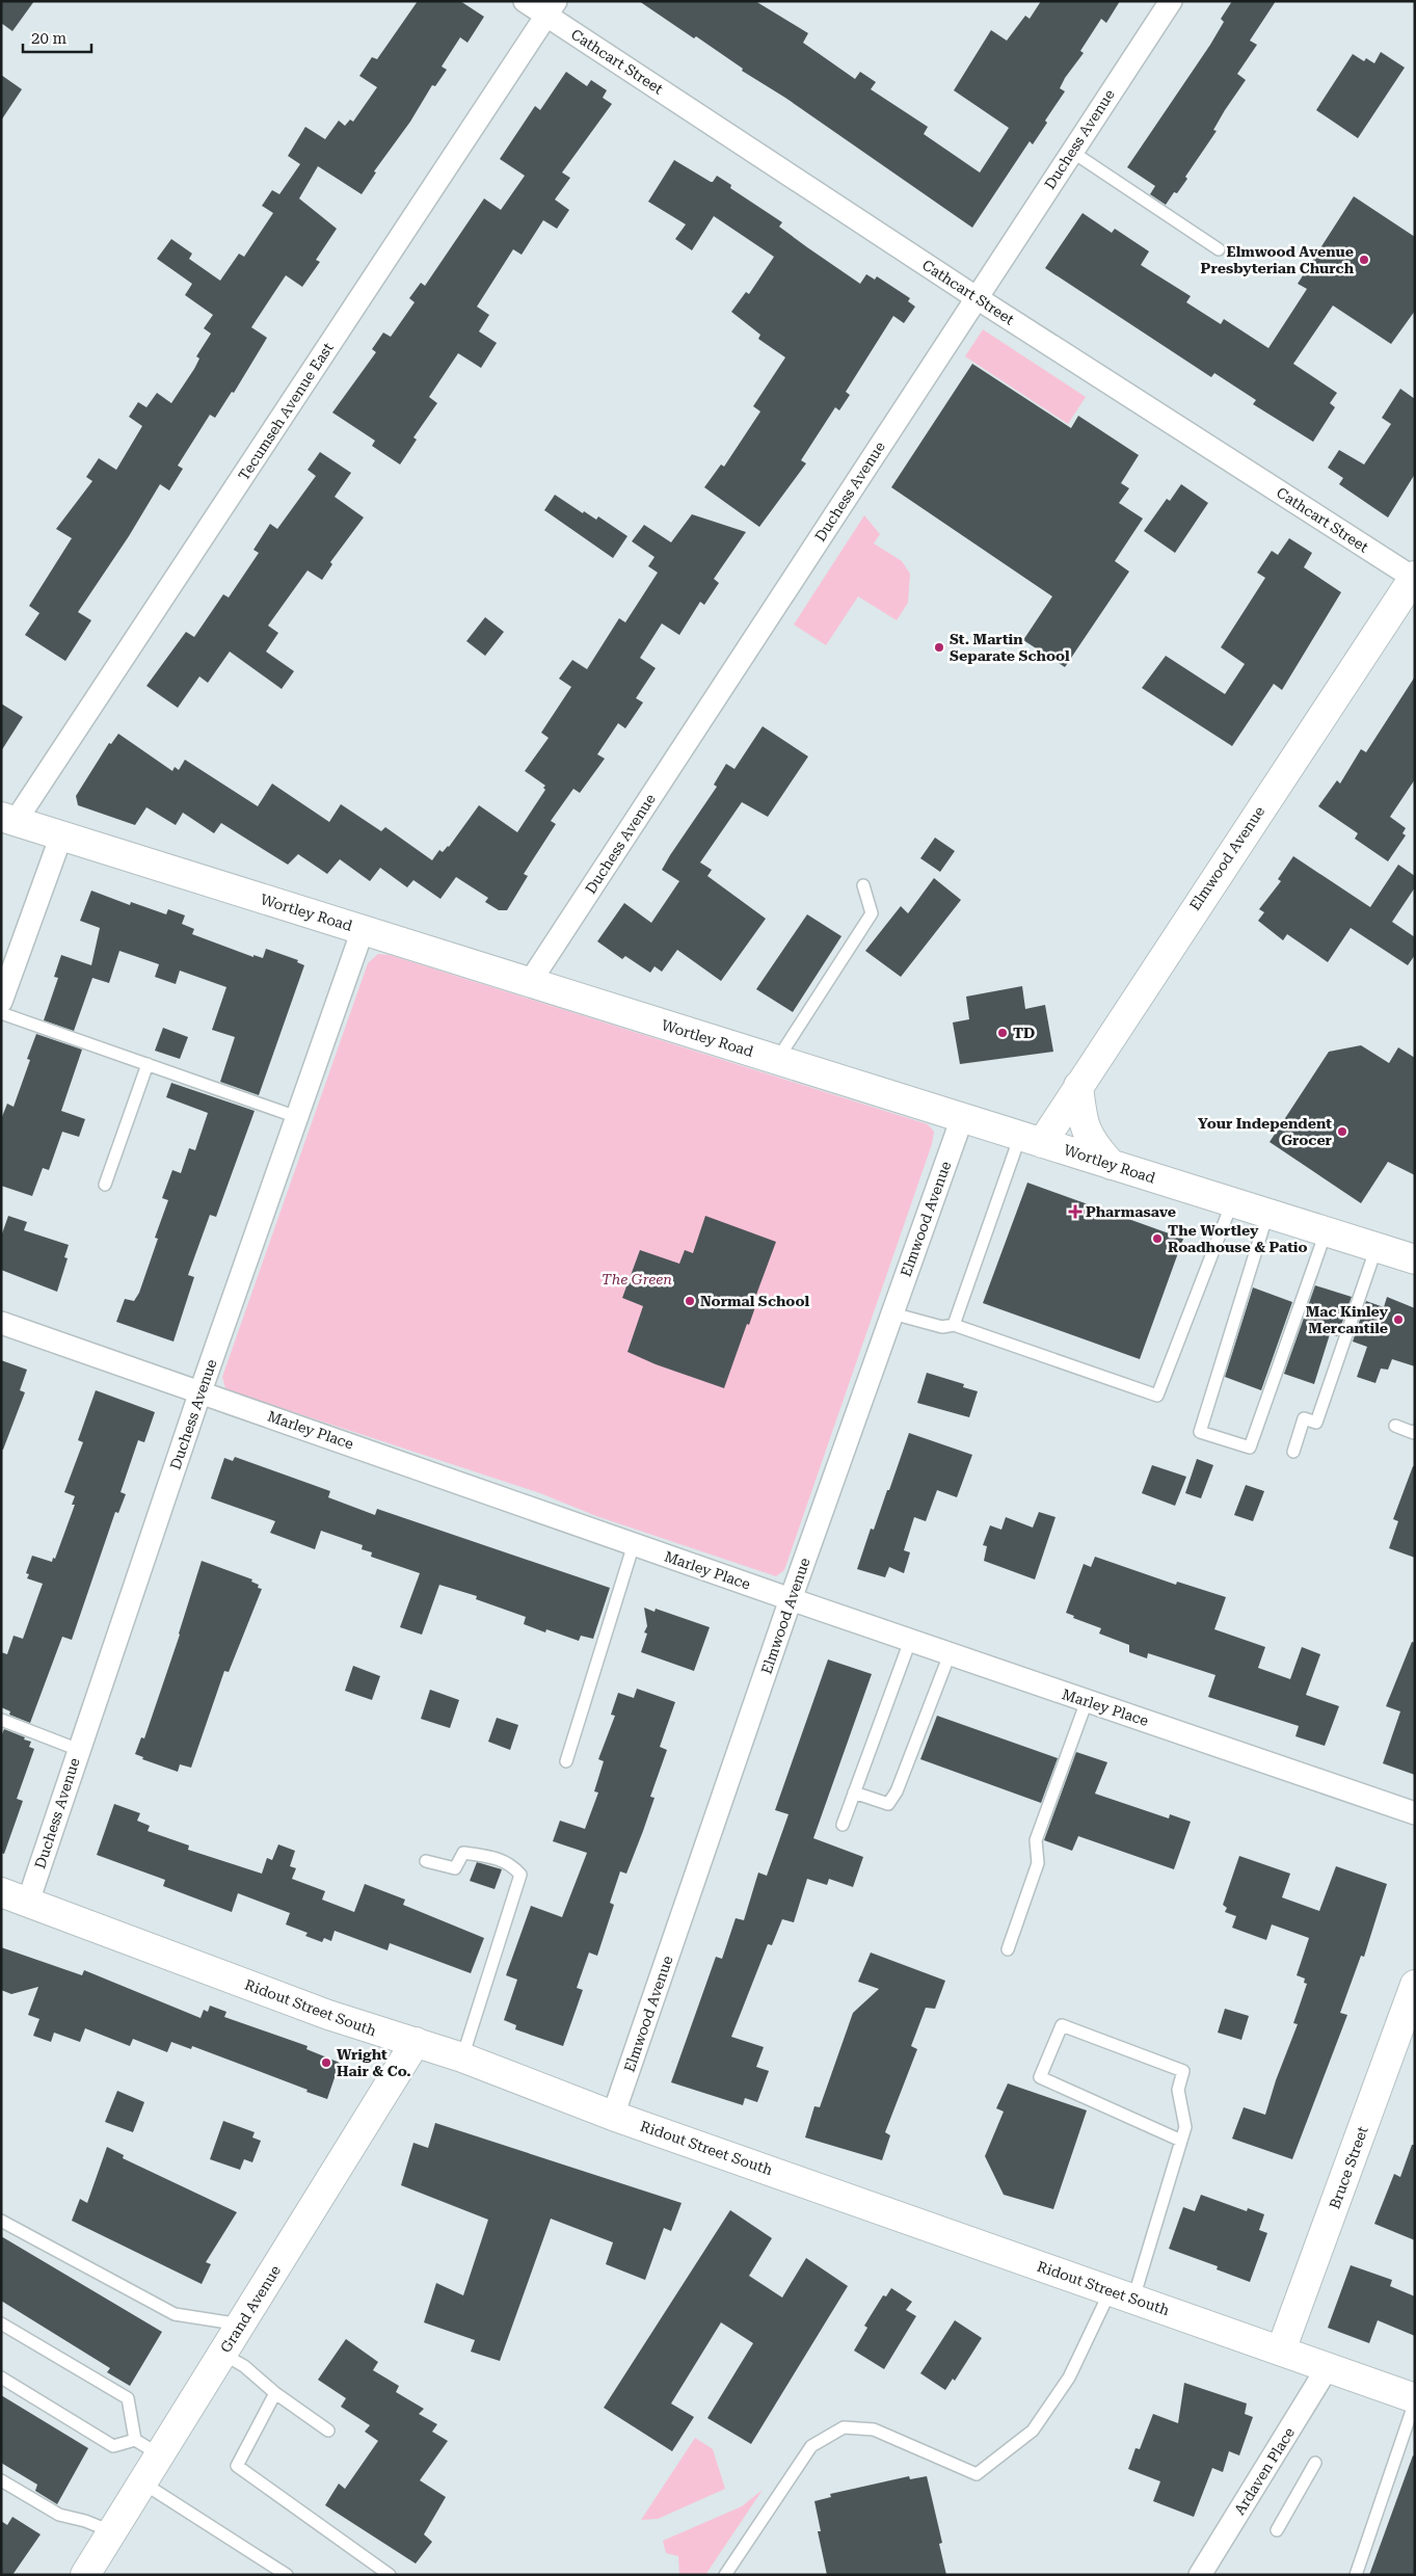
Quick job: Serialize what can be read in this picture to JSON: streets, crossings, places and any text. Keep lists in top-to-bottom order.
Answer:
{
  "streets": {
    "street": [
      "Cathcart Street",
      "Duchess Avenue",
      "Tecumseh Avenue East",
      "Elmwood Avenue",
      "Wortley Road",
      "Marley Place",
      "Ridout Street South",
      "Bruce Street",
      "Grand Avenue",
      "Ardaven Place"
    ]
  },
  "crossings": [
    ["Cathcart Street", "Duchess Avenue"],
    ["Cathcart Street", "Tecumseh Avenue East"],
    ["Cathcart Street", "Elmwood Avenue"],
    ["Duchess Avenue", "Wortley Road"],
    ["Duchess Avenue", "Marley Place"],
    ["Duchess Avenue", "Ridout Street South"],
    ["Tecumseh Avenue East", "Wortley Road"],
    ["Elmwood Avenue", "Wortley Road"],
    ["Elmwood Avenue", "Marley Place"],
    ["Elmwood Avenue", "Ridout Street South"],
    ["Ridout Street South", "Bruce Street"],
    ["Ridout Street South", "Grand Avenue"],
    ["Ridout Street South", "Ardaven Place"]
  ],
  "parks": ["The Green"],
  "places": {
    "other": [
      "Elmwood Avenue Presbyterian Church",
      "St. Martin Separate School",
      "TD",
      "Your Independent Grocer",
      "The Wortley Roadhouse & Patio",
      "Normal School",
      "Mac Kinley Mercantile",
      "Wright Hair & Co."
    ],
    "health": ["Pharmasave"]
  },
  "scale_bar": "20 m"
}
